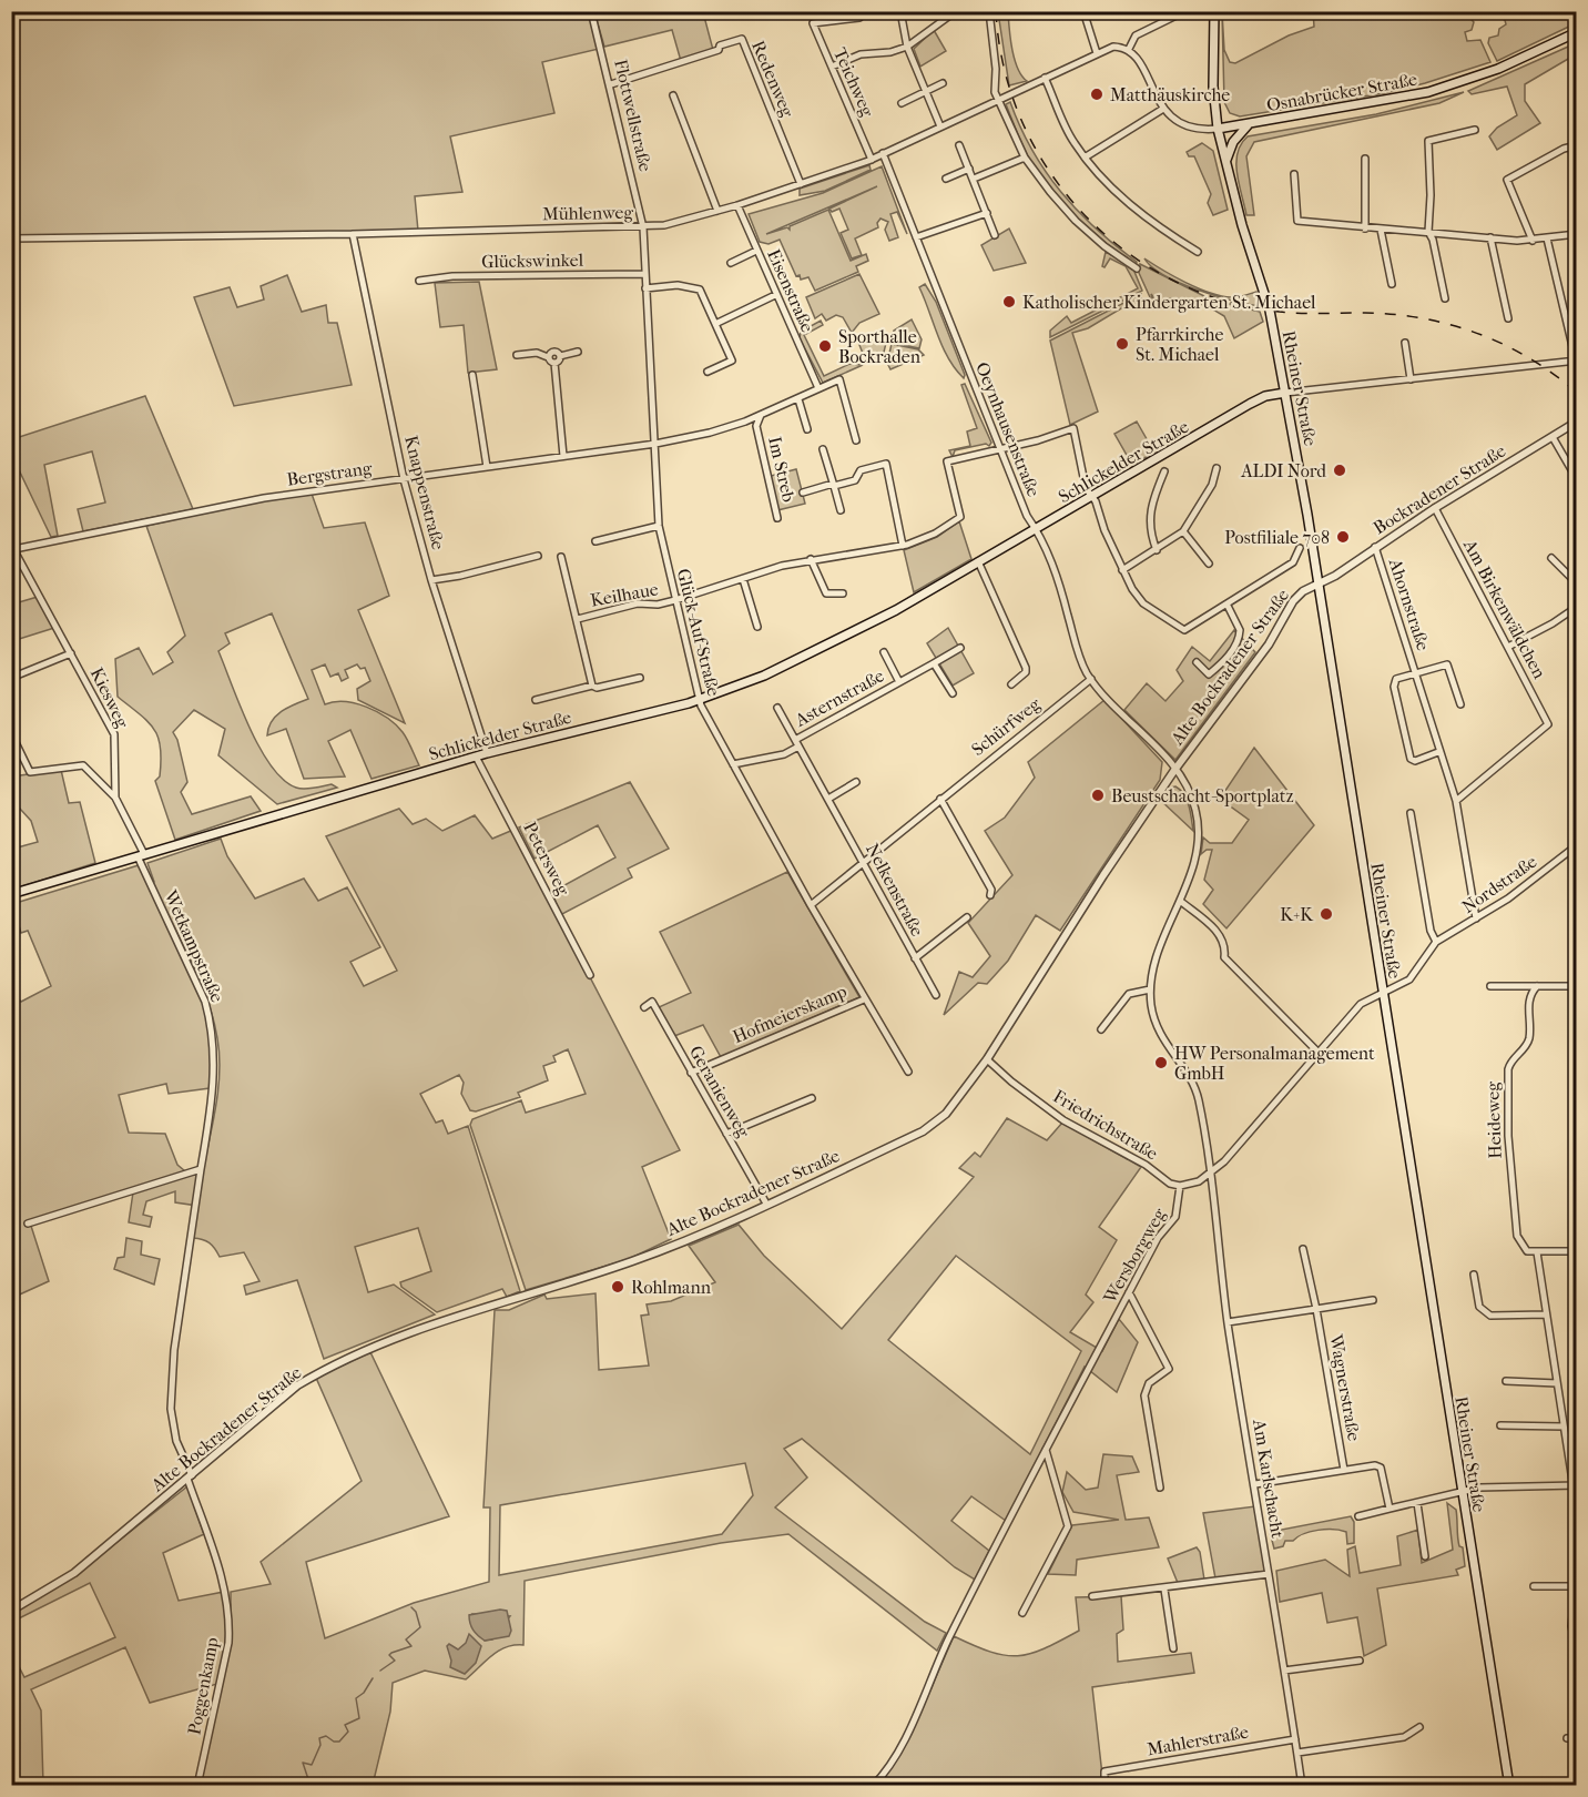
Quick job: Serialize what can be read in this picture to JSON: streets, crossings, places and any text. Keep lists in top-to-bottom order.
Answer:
{
  "streets": {
    "main road": ["Osnabrücker Straße", "Rheiner Straße", "Schlickelder Straße"],
    "street": [
      "Redenweg",
      "Teichweg",
      "Flottwellstraße",
      "Mühlenweg",
      "Glückswinkel",
      "Eisenstraße",
      "Oeynhausenstraße",
      "Im Streb",
      "Bergstrang",
      "Bockradener Straße",
      "Knappenstraße",
      "Keilhaue",
      "Ahornstraße",
      "Am Birkenwäldchen",
      "Glück-Auf-Straße",
      "Alte Bockradener Straße",
      "Kiesweg",
      "Asternstraße",
      "Schürfweg",
      "Petersweg",
      "Nordstraße",
      "Nelkenstraße",
      "Wetkampstraße",
      "Hofmeierskamp",
      "Geranienweg",
      "Heideweg",
      "Friedrichstraße",
      "Wersborgweg",
      "Wagnerstraße",
      "Am Karlschacht",
      "Poggenkamp",
      "Mahlerstraße"
    ]
  },
  "crossings": [
    ["Redenweg", "Flottwellstraße"],
    ["Redenweg", "Mühlenweg"],
    ["Teichweg", "Mühlenweg"],
    ["Osnabrücker Straße", "Rheiner Straße"],
    ["Flottwellstraße", "Mühlenweg"],
    ["Flottwellstraße", "Glück-Auf-Straße"],
    ["Mühlenweg", "Eisenstraße"],
    ["Mühlenweg", "Oeynhausenstraße"],
    ["Mühlenweg", "Knappenstraße"],
    ["Mühlenweg", "Glück-Auf-Straße"],
    ["Glückswinkel", "Glück-Auf-Straße"],
    ["Rheiner Straße", "Schlickelder Straße"],
    ["Rheiner Straße", "Bockradener Straße"],
    ["Rheiner Straße", "Alte Bockradener Straße"],
    ["Rheiner Straße", "Nordstraße"],
    ["Oeynhausenstraße", "Schlickelder Straße"],
    ["Oeynhausenstraße", "Keilhaue"],
    ["Oeynhausenstraße", "Alte Bockradener Straße"],
    ["Oeynhausenstraße", "Schürfweg"],
    ["Oeynhausenstraße", "Am Karlschacht"],
    ["Schlickelder Straße", "Knappenstraße"],
    ["Schlickelder Straße", "Glück-Auf-Straße"],
    ["Schlickelder Straße", "Kiesweg"],
    ["Schlickelder Straße", "Petersweg"],
    ["Schlickelder Straße", "Wetkampstraße"],
    ["Bergstrang", "Knappenstraße"],
    ["Bergstrang", "Glück-Auf-Straße"],
    ["Bergstrang", "Kiesweg"],
    ["Bockradener Straße", "Ahornstraße"],
    ["Bockradener Straße", "Am Birkenwäldchen"],
    ["Bockradener Straße", "Alte Bockradener Straße"],
    ["Keilhaue", "Glück-Auf-Straße"],
    ["Ahornstraße", "Am Birkenwäldchen"],
    ["Glück-Auf-Straße", "Schürfweg"],
    ["Glück-Auf-Straße", "Hofmeierskamp"],
    ["Alte Bockradener Straße", "Wetkampstraße"],
    ["Alte Bockradener Straße", "Geranienweg"],
    ["Alte Bockradener Straße", "Friedrichstraße"],
    ["Alte Bockradener Straße", "Poggenkamp"],
    ["Kiesweg", "Wetkampstraße"],
    ["Asternstraße", "Nelkenstraße"],
    ["Schürfweg", "Nelkenstraße"],
    ["Wetkampstraße", "Poggenkamp"],
    ["Hofmeierskamp", "Geranienweg"],
    ["Friedrichstraße", "Wersborgweg"],
    ["Wagnerstraße", "Am Karlschacht"],
    ["Am Karlschacht", "Mahlerstraße"]
  ],
  "places": [
    "Matthäuskirche",
    "Katholischer Kindergarten St. Michael",
    "Pfarrkirche St. Michael",
    "Sporthalle Bockraden",
    "ALDI Nord",
    "Postfiliale 708",
    "Beustschacht-Sportplatz",
    "K+K",
    "HW Personalmanagement GmbH",
    "Rohlmann"
  ]
}
